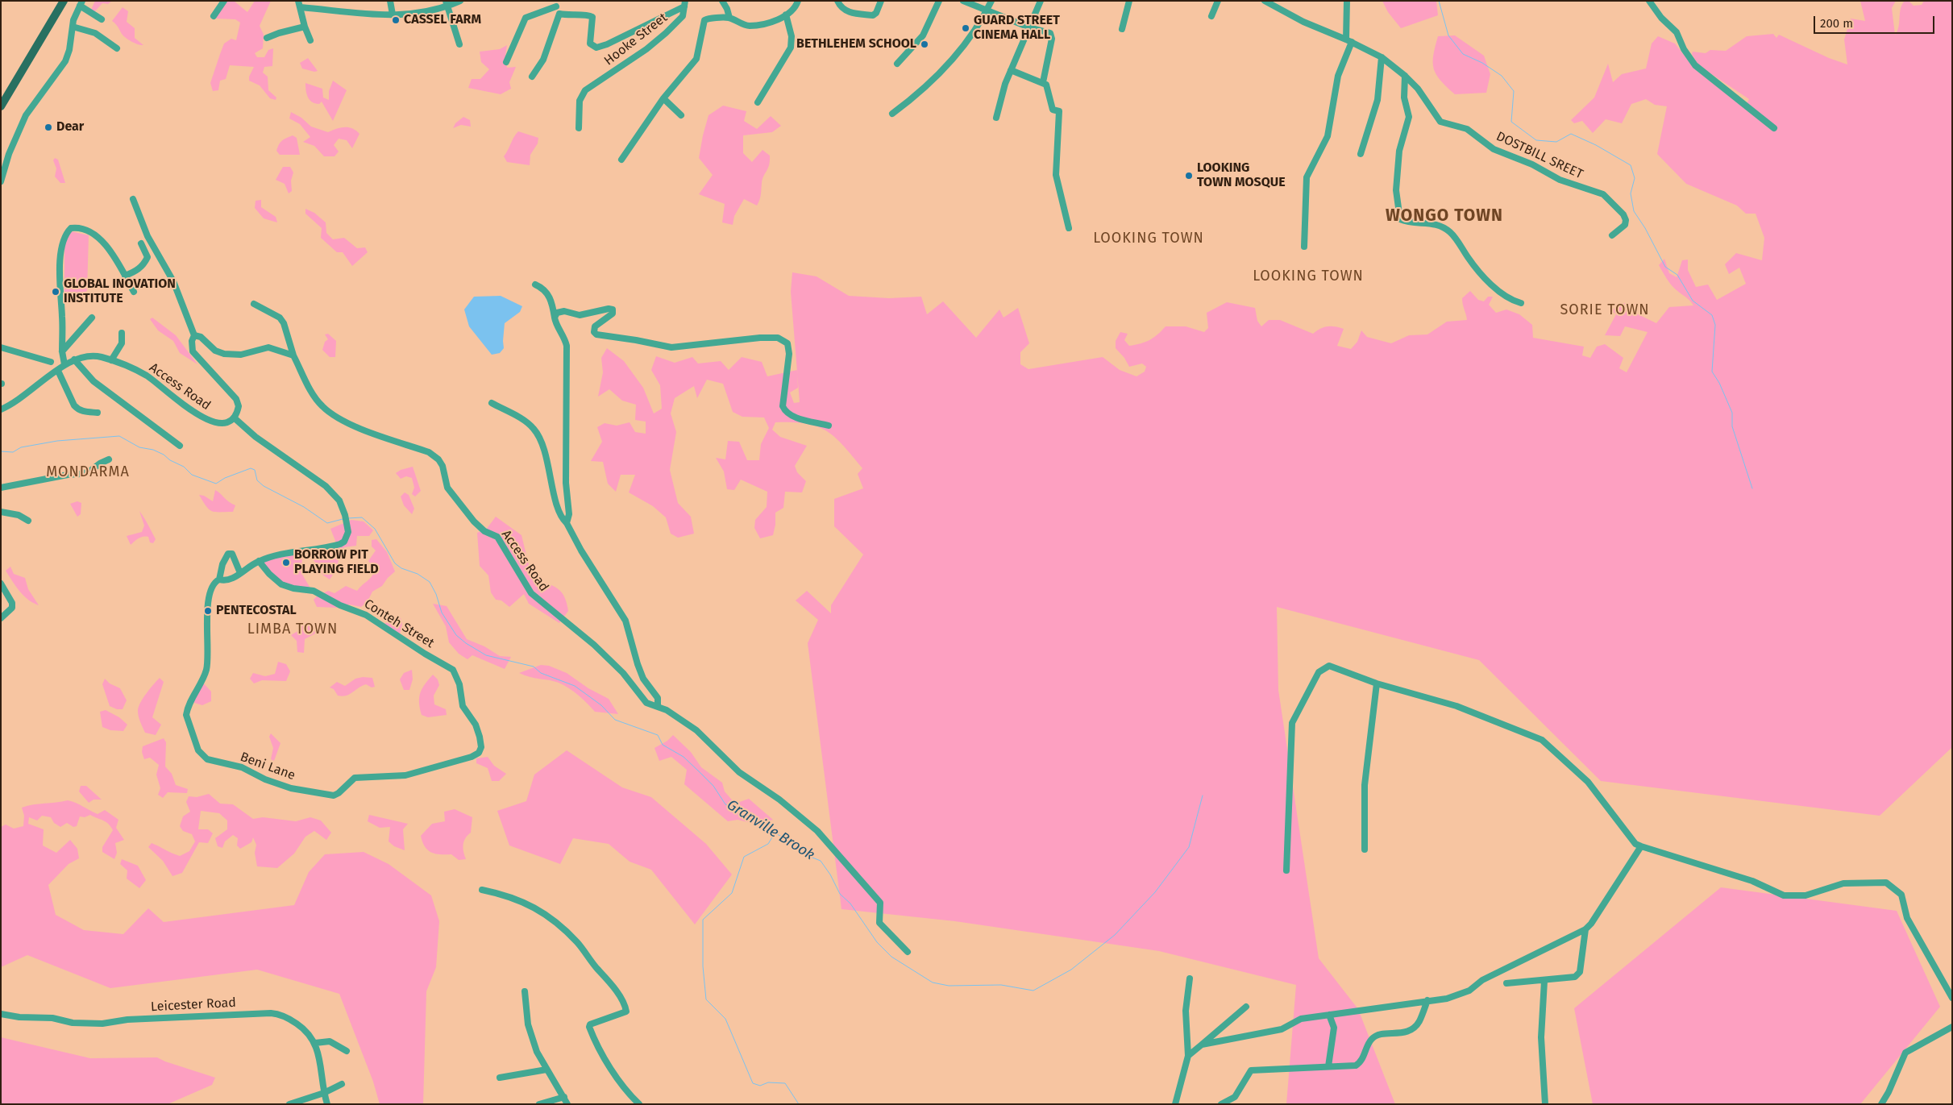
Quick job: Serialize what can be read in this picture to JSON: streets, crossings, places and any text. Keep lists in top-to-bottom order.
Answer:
{
  "streets": {
    "street": [
      "Hooke Street",
      "DOSTBILL SREET",
      "Access Road",
      "Conteh Street",
      "Beni Lane",
      "Leicester Road"
    ]
  },
  "crossings": [
    ["Conteh Street", "Beni Lane"]
  ],
  "districts": [
    "WONGO TOWN",
    "LOOKING TOWN",
    "LOOKING TOWN",
    "SORIE TOWN",
    "MONDARMA",
    "LIMBA TOWN"
  ],
  "water": ["Granville Brook"],
  "places": [
    "CASSEL FARM",
    "GUARD STREET CINEMA HALL",
    "BETHLEHEM SCHOOL",
    "Dear",
    "LOOKING TOWN MOSQUE",
    "GLOBAL INOVATION INSTITUTE",
    "BORROW PIT PLAYING FIELD",
    "PENTECOSTAL"
  ],
  "scale_bar": "200 m"
}
